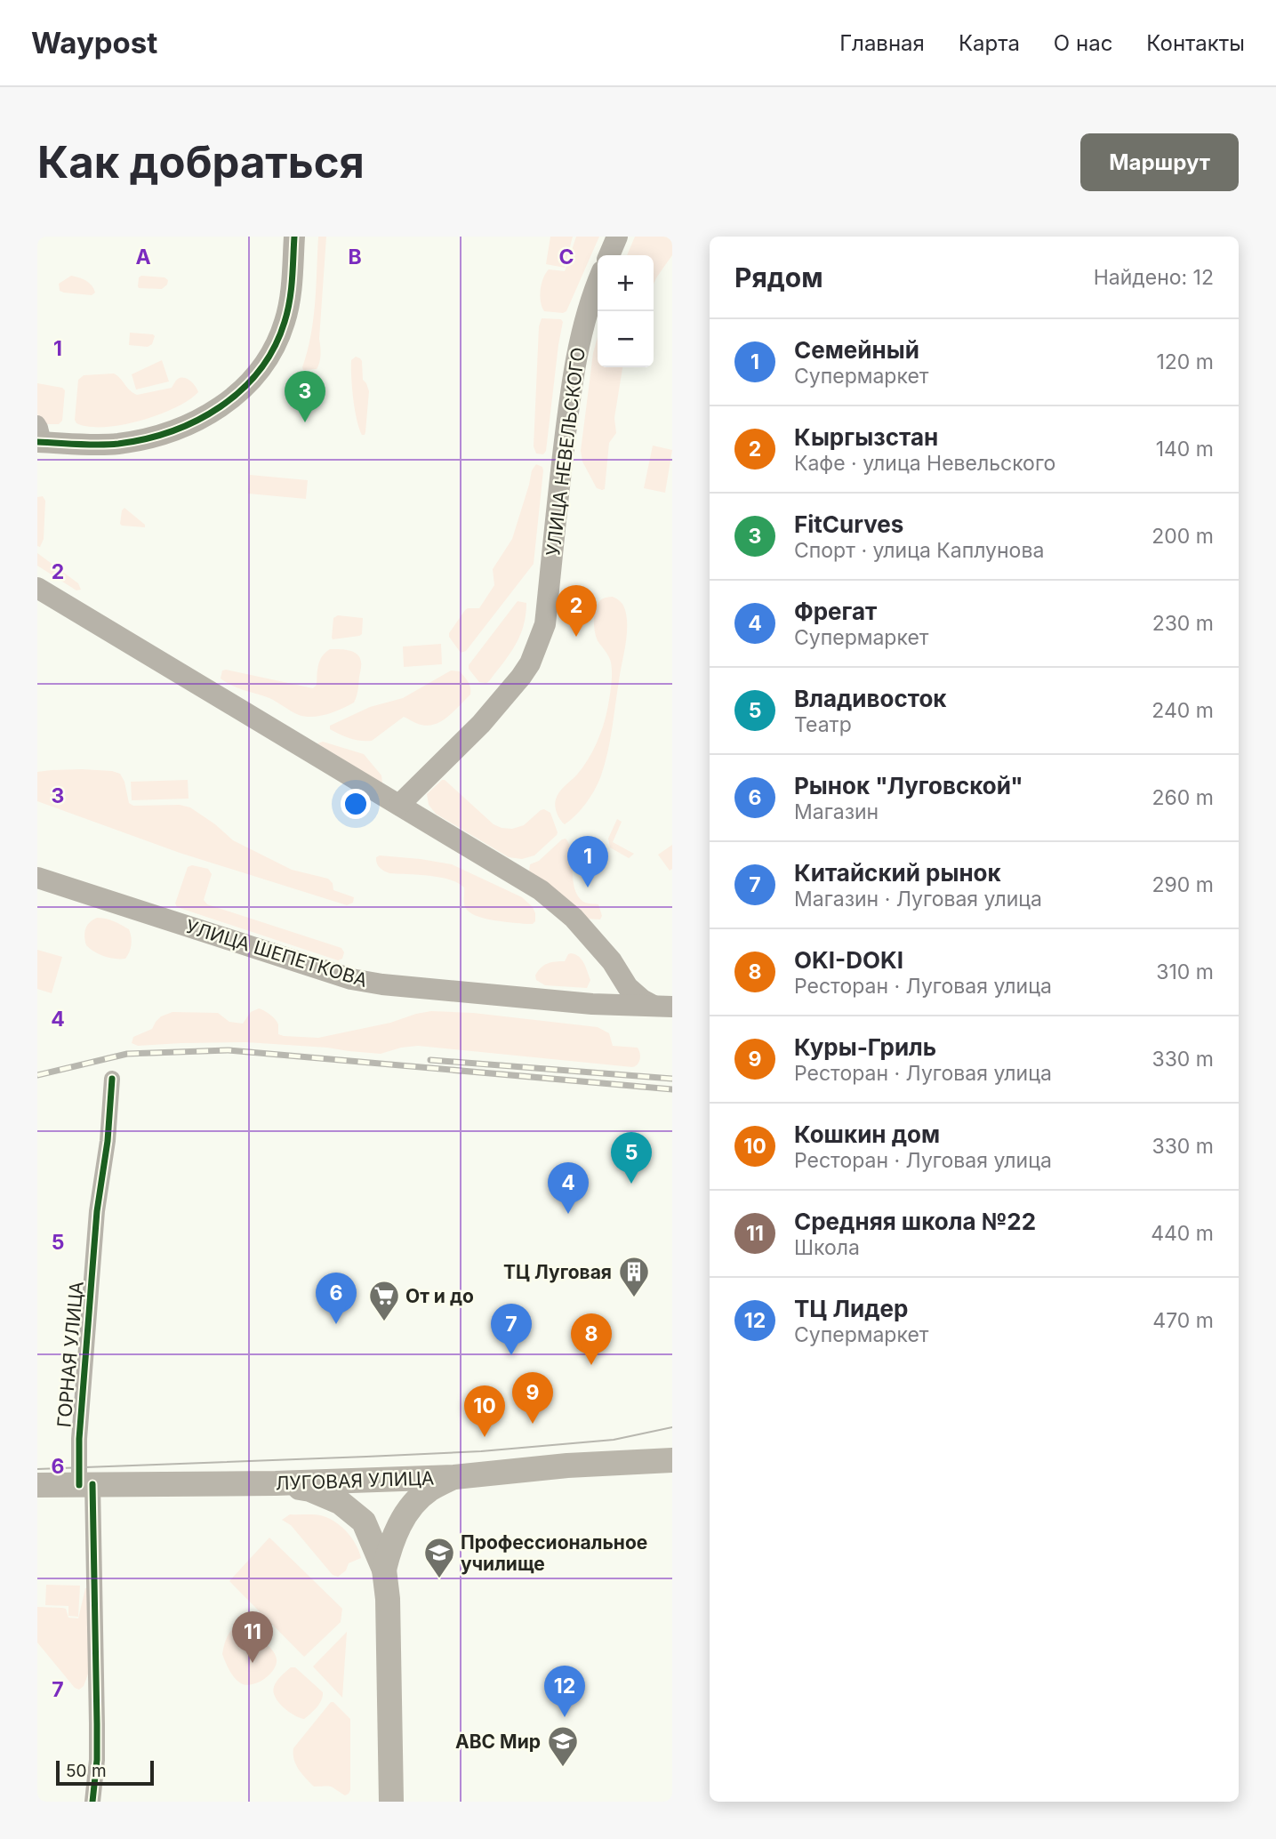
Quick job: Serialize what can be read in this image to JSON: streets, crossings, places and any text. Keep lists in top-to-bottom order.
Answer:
{
  "streets": {
    "main road": ["УЛИЦА НЕВЕЛЬСКОГО", "УЛИЦА ШЕПЕТКОВА", "ЛУГОВАЯ УЛИЦА"],
    "street": ["ГОРНАЯ УЛИЦА"]
  },
  "crossings": [
    ["ГОРНАЯ УЛИЦА", "ЛУГОВАЯ УЛИЦА"]
  ],
  "places": {
    "building": ["ТЦ Луговая"],
    "supermarket": ["От и до"],
    "school or university": ["Профессиональное училище", "ABC Мир"]
  },
  "scale_bar": "50 m",
  "page": {
    "header": "Waypost",
    "nav": [
      "Главная",
      "Карта",
      "О нас",
      "Контакты"
    ],
    "buttons": "Маршрут",
    "title": "Как добраться",
    "heading": ["Рядом", "Найдено: 12"],
    "map_buttons": ["+", "−"],
    "list": [
      {
        "mark": "1",
        "name": "Семейный",
        "note": "Супермаркет",
        "value": "120 m"
      },
      {
        "mark": "2",
        "name": "Кыргызстан",
        "note": "Кафе · улица Невельского",
        "value": "140 m"
      },
      {
        "mark": "3",
        "name": "FitCurves",
        "note": "Спорт · улица Каплунова",
        "value": "200 m"
      },
      {
        "mark": "4",
        "name": "Фрегат",
        "note": "Супермаркет",
        "value": "230 m"
      },
      {
        "mark": "5",
        "name": "Владивосток",
        "note": "Театр",
        "value": "240 m"
      },
      {
        "mark": "6",
        "name": "Рынок \"Луговской\"",
        "note": "Магазин",
        "value": "260 m"
      },
      {
        "mark": "7",
        "name": "Китайский рынок",
        "note": "Магазин · Луговая улица",
        "value": "290 m"
      },
      {
        "mark": "8",
        "name": "OKI-DOKI",
        "note": "Ресторан · Луговая улица",
        "value": "310 m"
      },
      {
        "mark": "9",
        "name": "Куры-Гриль",
        "note": "Ресторан · Луговая улица",
        "value": "330 m"
      },
      {
        "mark": "10",
        "name": "Кошкин дом",
        "note": "Ресторан · Луговая улица",
        "value": "330 m"
      },
      {
        "mark": "11",
        "name": "Средняя школа №22",
        "note": "Школа",
        "value": "440 m"
      },
      {
        "mark": "12",
        "name": "ТЦ Лидер",
        "note": "Супермаркет",
        "value": "470 m"
      }
    ],
    "pins": [
      "3",
      "2",
      "1",
      "5",
      "4",
      "6",
      "7",
      "8",
      "9",
      "10",
      "11",
      "12"
    ],
    "scale": "50 m"
  },
  "grid": {
    "columns": ["A", "B", "C"],
    "rows": [
      "1",
      "2",
      "3",
      "4",
      "5",
      "6",
      "7"
    ]
  }
}
